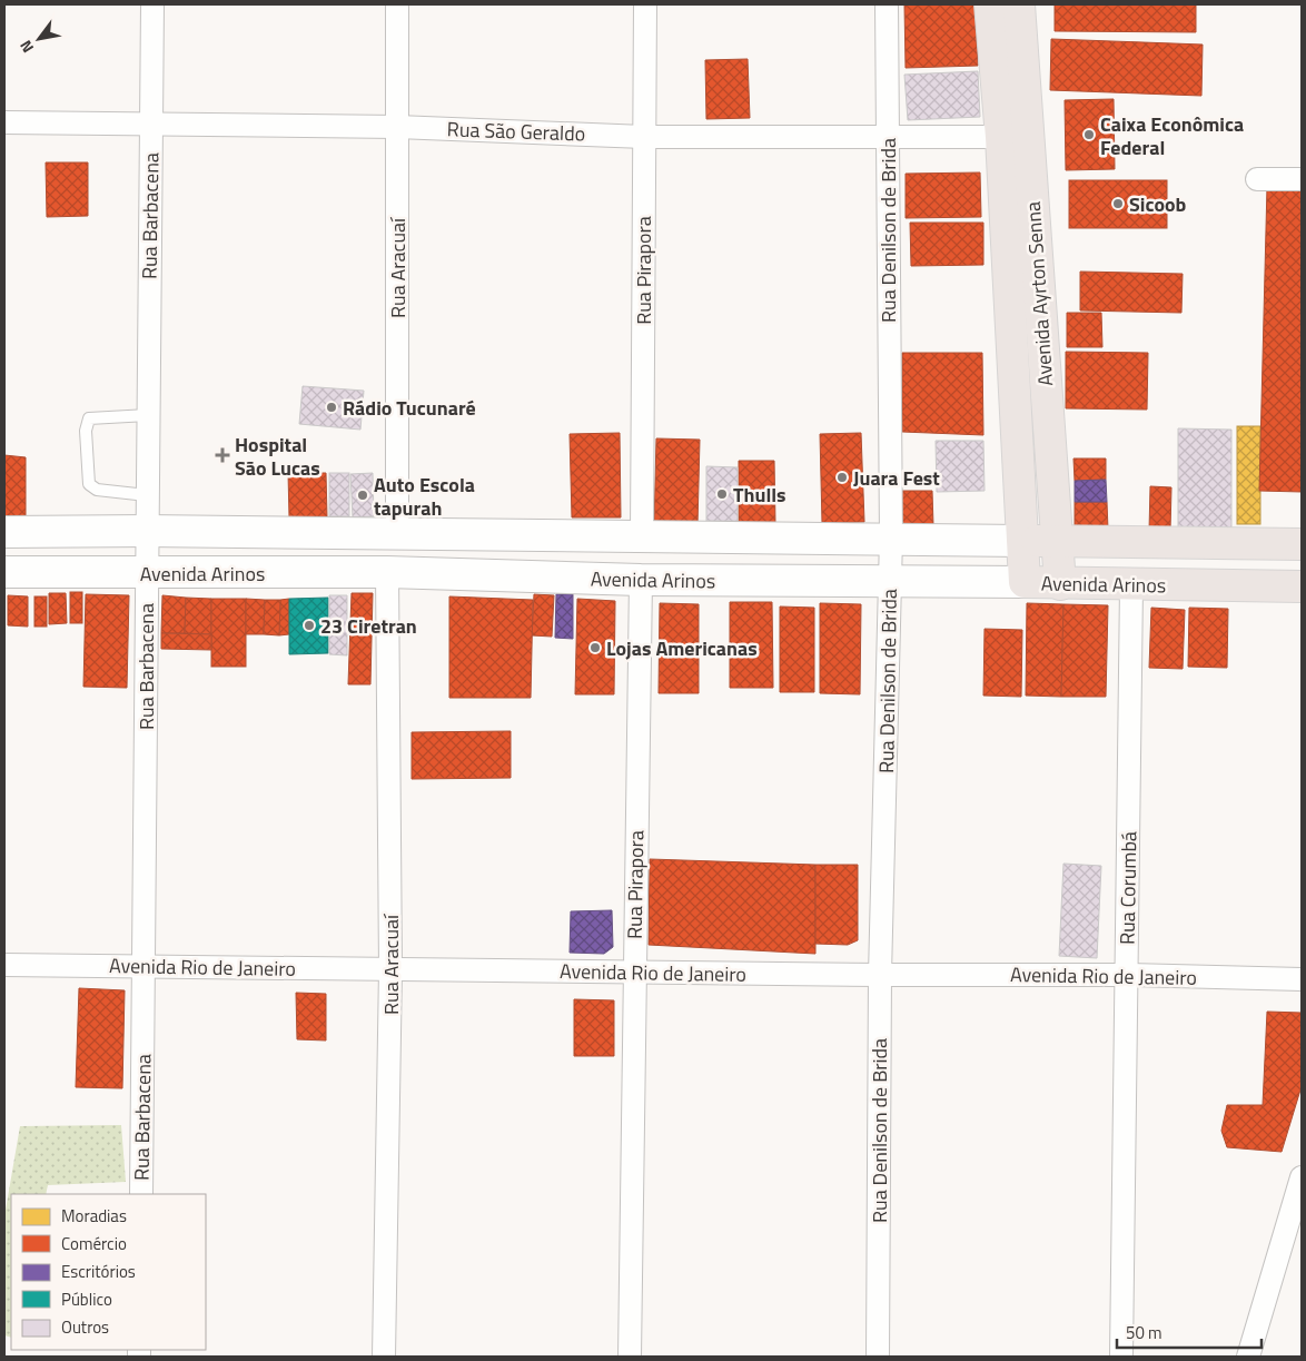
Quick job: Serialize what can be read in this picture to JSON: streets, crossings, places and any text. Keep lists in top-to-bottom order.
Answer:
{
  "streets": {
    "main road": ["Avenida Ayrton Senna", "Avenida Arinos"],
    "street": [
      "Rua São Geraldo",
      "Rua Barbacena",
      "Rua Denilson de Brida",
      "Rua Aracuaí",
      "Rua Pirapora",
      "Rua Corumbá",
      "Avenida Rio de Janeiro"
    ]
  },
  "crossings": [
    ["Rua São Geraldo", "Rua Barbacena"],
    ["Rua São Geraldo", "Rua Denilson de Brida"],
    ["Rua São Geraldo", "Rua Aracuaí"],
    ["Rua São Geraldo", "Rua Pirapora"],
    ["Rua São Geraldo", "Avenida Ayrton Senna"],
    ["Rua Barbacena", "Avenida Arinos"],
    ["Rua Barbacena", "Avenida Rio de Janeiro"],
    ["Rua Denilson de Brida", "Avenida Arinos"],
    ["Rua Denilson de Brida", "Avenida Rio de Janeiro"],
    ["Rua Aracuaí", "Avenida Arinos"],
    ["Rua Aracuaí", "Avenida Rio de Janeiro"],
    ["Rua Pirapora", "Avenida Arinos"],
    ["Rua Pirapora", "Avenida Rio de Janeiro"],
    ["Avenida Ayrton Senna", "Avenida Arinos"],
    ["Avenida Arinos", "Rua Corumbá"],
    ["Rua Corumbá", "Avenida Rio de Janeiro"]
  ],
  "places": {
    "other": [
      "Caixa Econômica Federal",
      "Sicoob",
      "Rádio Tucunaré",
      "Juara Fest",
      "Thulls",
      "Auto Escola tapurah",
      "23 Ciretran",
      "Lojas Americanas"
    ],
    "health": ["Hospital São Lucas"]
  },
  "legend": [
    "Moradias",
    "Comércio",
    "Escritórios",
    "Público",
    "Outros"
  ],
  "scale_bar": "50 m",
  "north": "bottom left"
}
